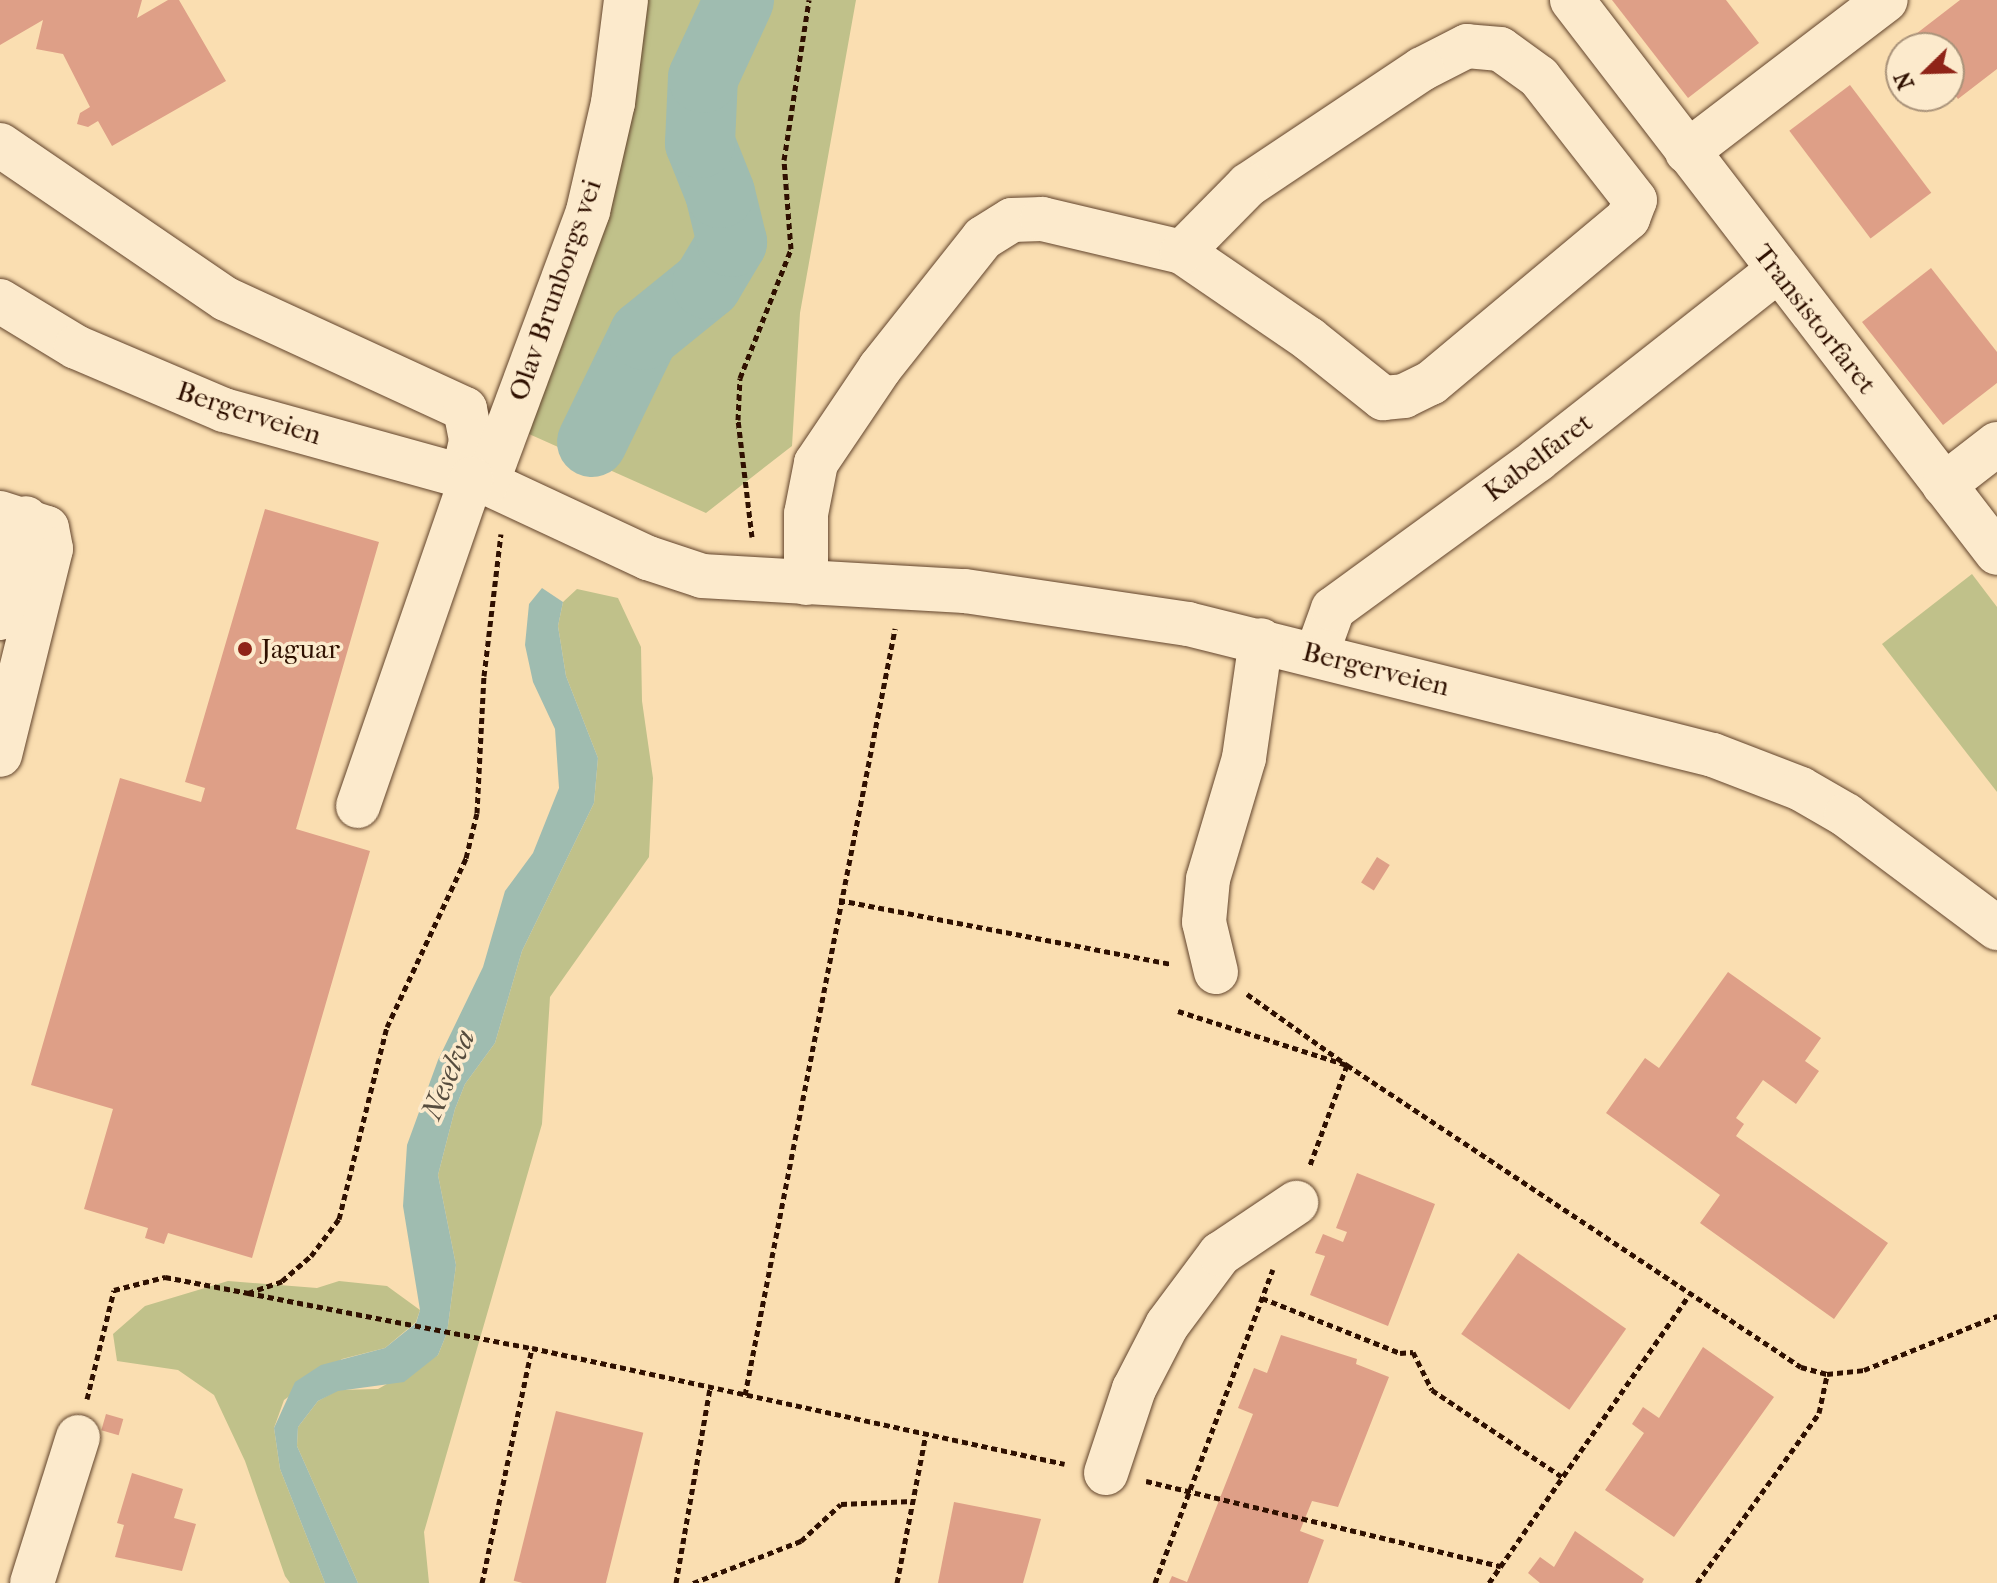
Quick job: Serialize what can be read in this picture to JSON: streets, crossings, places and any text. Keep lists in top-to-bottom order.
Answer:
{
  "streets": {
    "street": [
      "Olav Brunborgs vei",
      "Transistorfaret",
      "Bergerveien",
      "Kabelfaret"
    ]
  },
  "crossings": [
    ["Olav Brunborgs vei", "Bergerveien"],
    ["Transistorfaret", "Kabelfaret"],
    ["Bergerveien", "Kabelfaret"]
  ],
  "water": ["Neselva"],
  "places": ["Jaguar"],
  "north": "bottom left"
}
